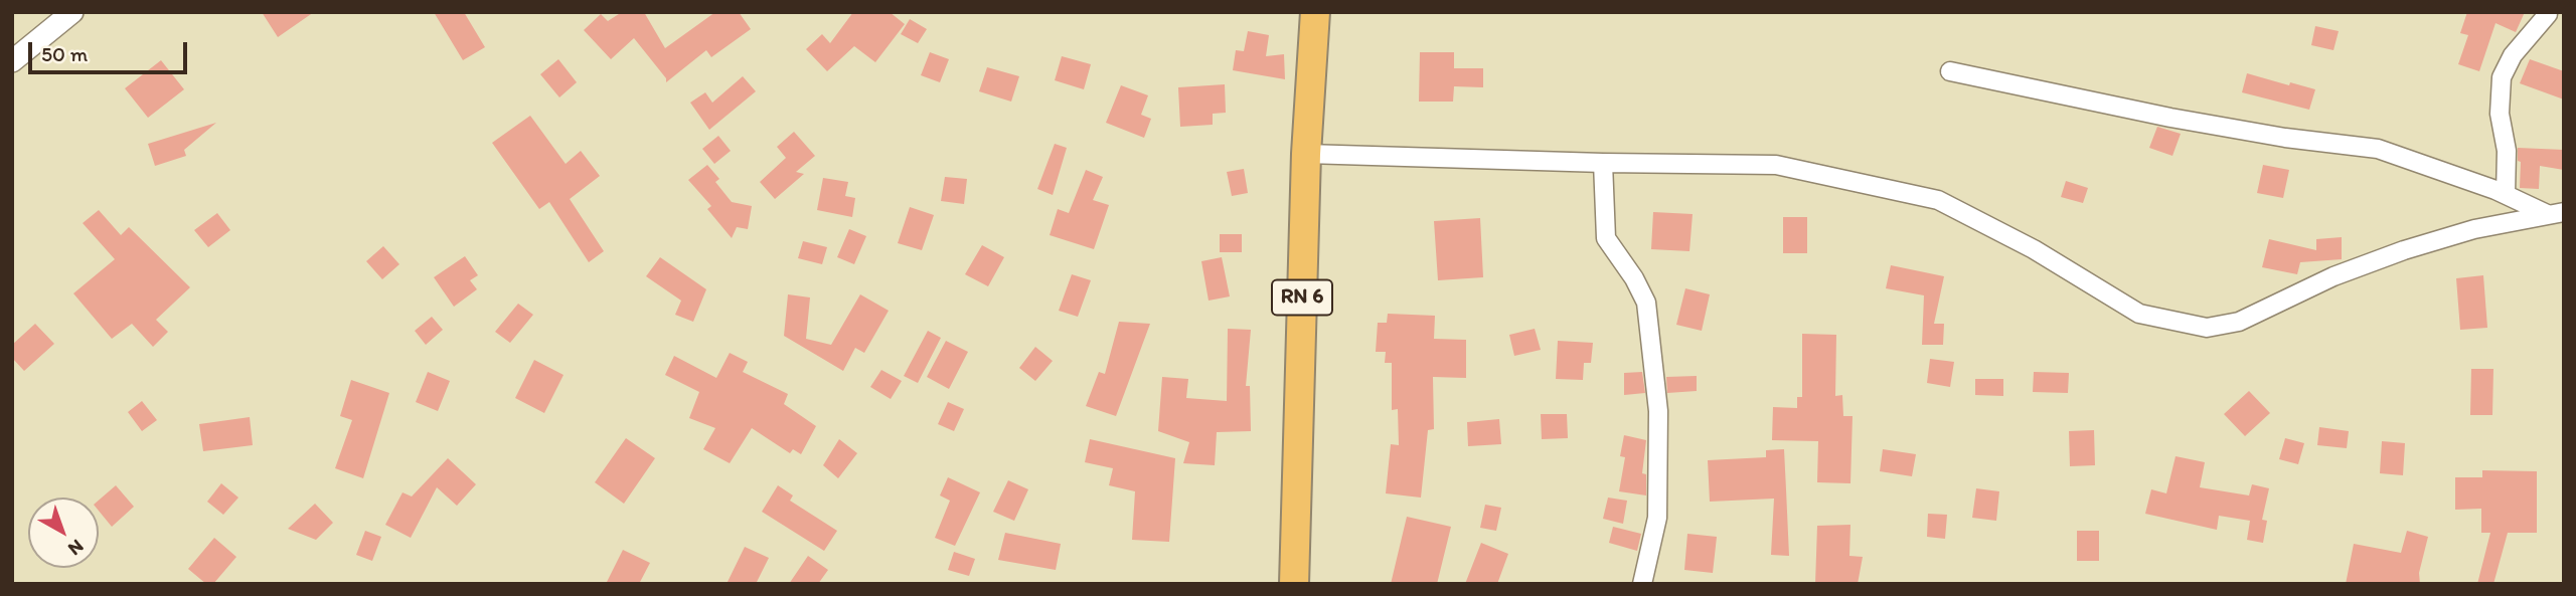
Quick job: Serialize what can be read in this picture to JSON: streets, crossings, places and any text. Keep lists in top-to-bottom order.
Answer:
{
  "streets": {
    "main road": ["RN 6"]
  },
  "scale_bar": "50 m",
  "north": "bottom right"
}
